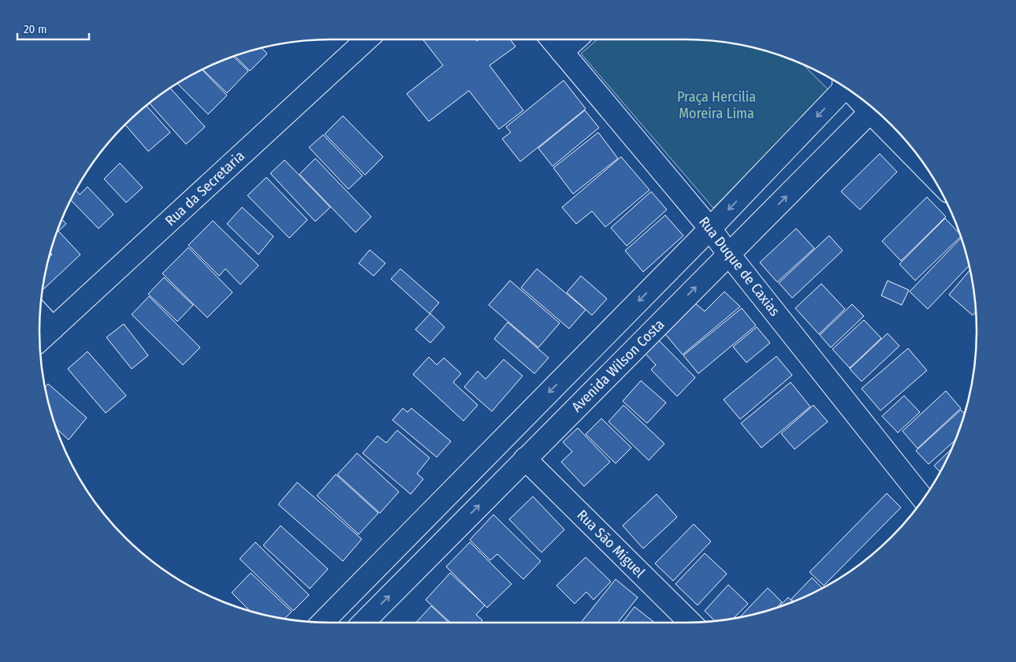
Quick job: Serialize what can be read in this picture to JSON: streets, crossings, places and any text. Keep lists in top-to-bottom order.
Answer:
{
  "streets": {
    "street": [
      "Rua da Secretaria",
      "Rua Duque de Caxias",
      "Avenida Wilson Costa",
      "Rua São Miguel"
    ]
  },
  "crossings": [
    ["Rua Duque de Caxias", "Avenida Wilson Costa"],
    ["Avenida Wilson Costa", "Rua São Miguel"]
  ],
  "parks": ["Praça Hercilia Moreira Lima"],
  "scale_bar": "20 m"
}
